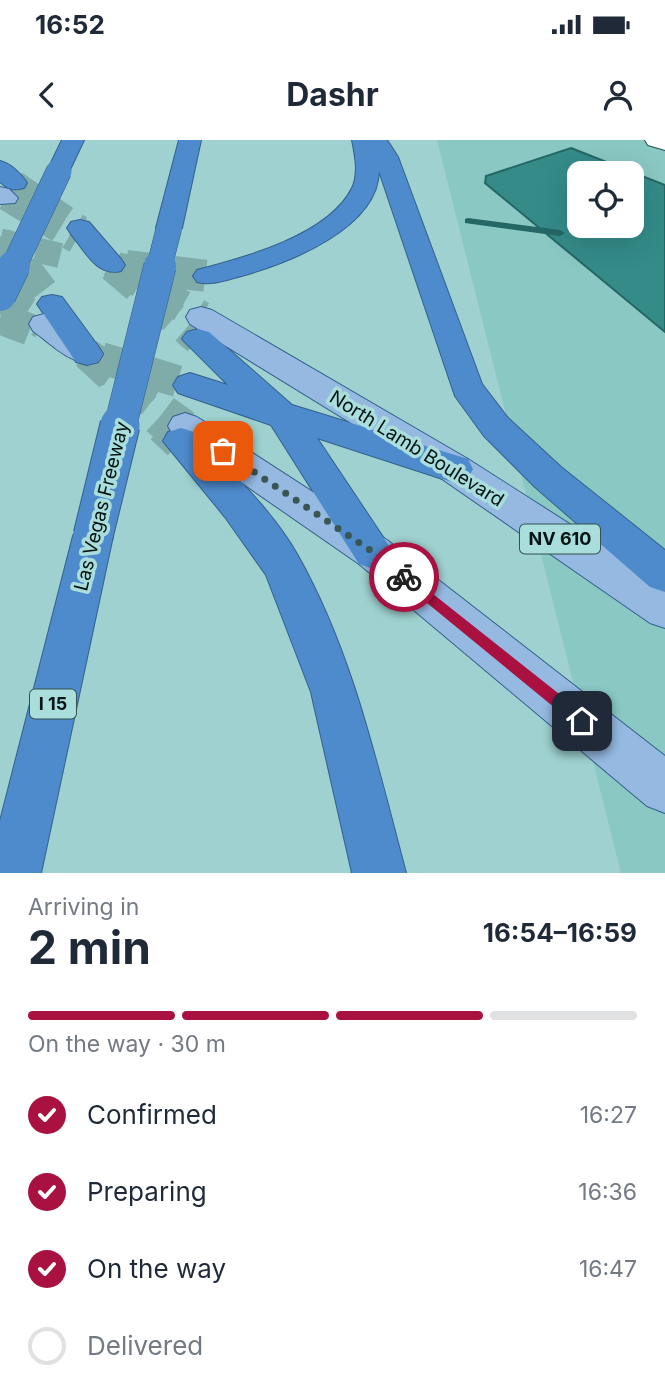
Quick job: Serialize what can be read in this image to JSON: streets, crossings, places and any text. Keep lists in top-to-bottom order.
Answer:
{
  "streets": {
    "highway": ["Las Vegas Freeway", "I 15"],
    "main road": ["North Lamb Boulevard", "NV 610"]
  },
  "page": {
    "status": "16:52",
    "header": "Dashr",
    "heading": ["2 min", "Arriving in", "16:54–16:59"],
    "bar": "On the way · 30 m",
    "list": [
      ["Confirmed", "16:27"],
      ["Preparing", "16:36"],
      ["On the way", "16:47"],
      "Delivered"
    ]
  }
}
